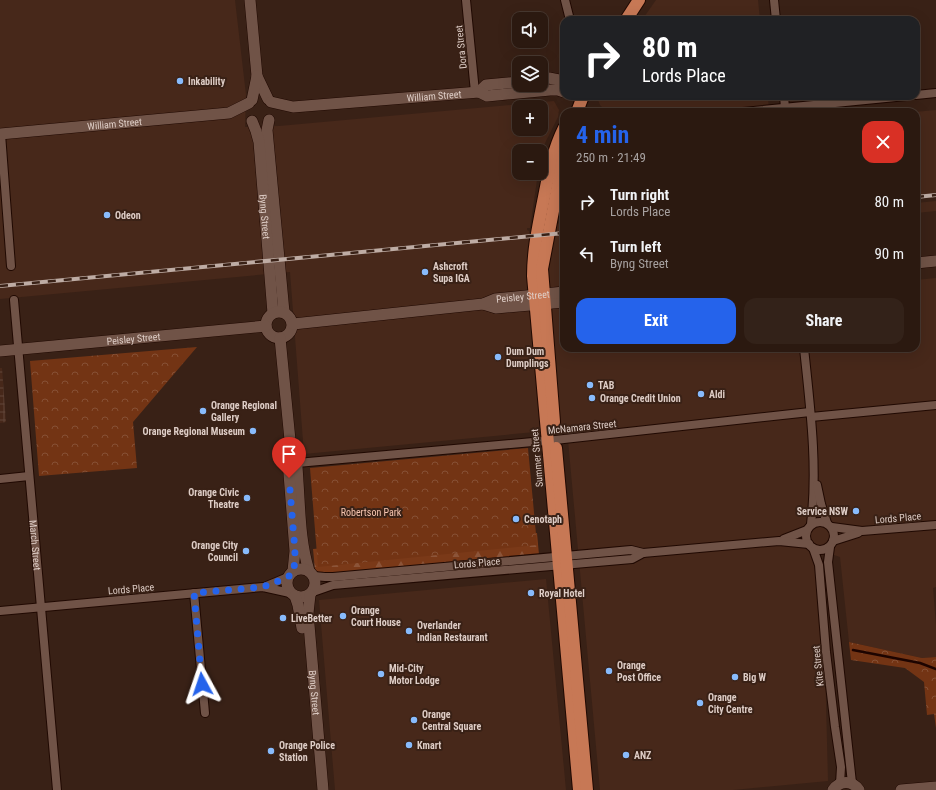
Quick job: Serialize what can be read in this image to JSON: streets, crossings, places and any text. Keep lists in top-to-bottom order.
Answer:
{
  "streets": {
    "highway": ["Summer Street"],
    "street": [
      "Dora Street",
      "William Street",
      "Byng Street",
      "Peisley Street",
      "McNamara Street",
      "Lords Place",
      "March Street",
      "Kite Street"
    ]
  },
  "crossings": [
    ["Dora Street", "William Street"],
    ["William Street", "Byng Street"],
    ["Byng Street", "Peisley Street"],
    ["Byng Street", "Lords Place"],
    ["Peisley Street", "Summer Street"],
    ["Peisley Street", "March Street"],
    ["McNamara Street", "Summer Street"],
    ["Summer Street", "Lords Place"],
    ["Lords Place", "March Street"],
    ["Lords Place", "Kite Street"]
  ],
  "parks": ["Robertson Park"],
  "places": [
    "Inkability",
    "Odeon",
    "Ashcroft Supa IGA",
    "Dum Dum Dumplings",
    "TAB",
    "Aldi",
    "Orange Credit Union",
    "Orange Regional Gallery",
    "Orange Regional Museum",
    "Orange Civic Theatre",
    "Service NSW",
    "Cenotaph",
    "Orange City Council",
    "Royal Hotel",
    "Orange Court House",
    "LiveBetter",
    "Overlander Indian Restaurant",
    "Orange Post Office",
    "Mid-City Motor Lodge",
    "Big W",
    "Orange City Centre",
    "Orange Central Square",
    "Kmart",
    "Orange Police Station",
    "ANZ"
  ],
  "page": {
    "map_buttons": ["+", "−"],
    "turn": ["80 m", "Lords Place"],
    "heading": ["4 min", "250 m · 21:49"],
    "list": [
      {
        "name": "Turn right",
        "note": "Lords Place",
        "value": "80 m"
      },
      {
        "name": "Turn left",
        "note": "Byng Street",
        "value": "90 m"
      }
    ],
    "buttons": ["Exit", "Share"]
  }
}
